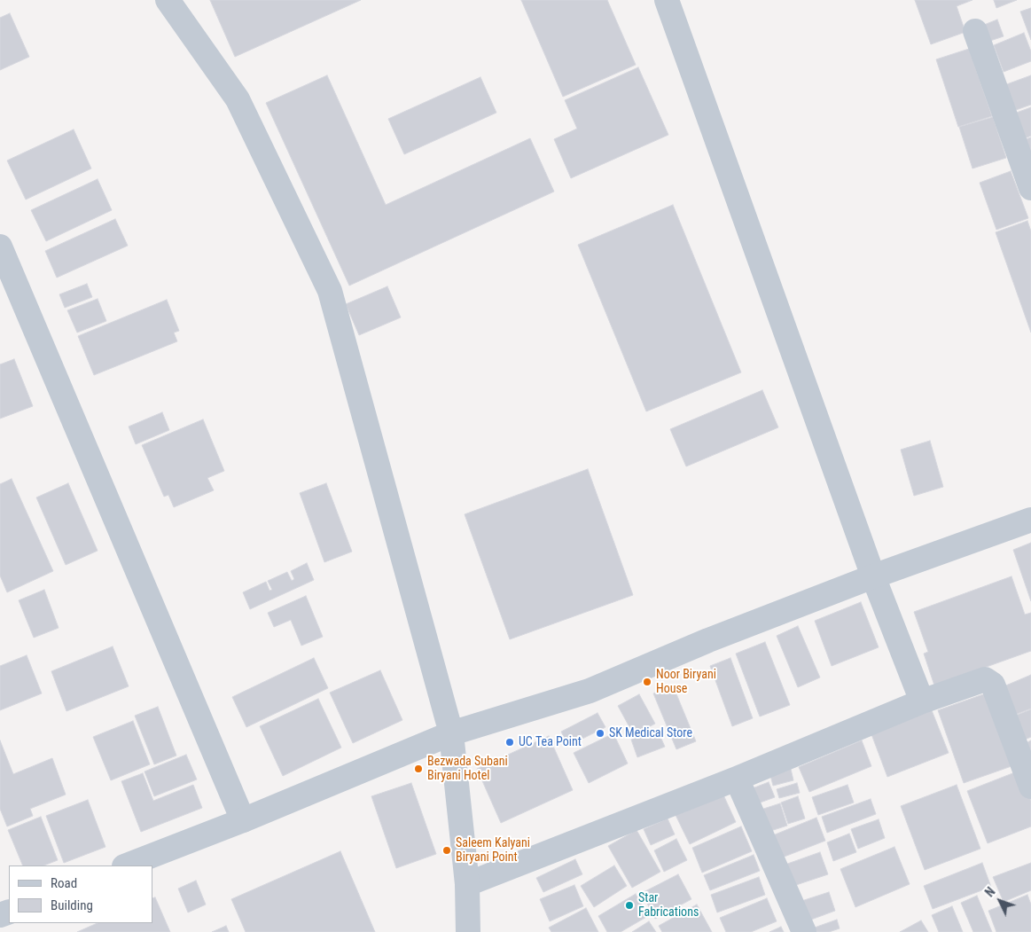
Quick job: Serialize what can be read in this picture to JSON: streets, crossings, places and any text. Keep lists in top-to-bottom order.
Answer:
{
  "places": [
    "Noor Biryani House",
    "SK Medical Store",
    "UC Tea Point",
    "Bezwada Subani Biryani Hotel",
    "Saleem Kalyani Biryani Point",
    "Star Fabrications"
  ],
  "legend": ["Road", "Building"],
  "north": "top left"
}
